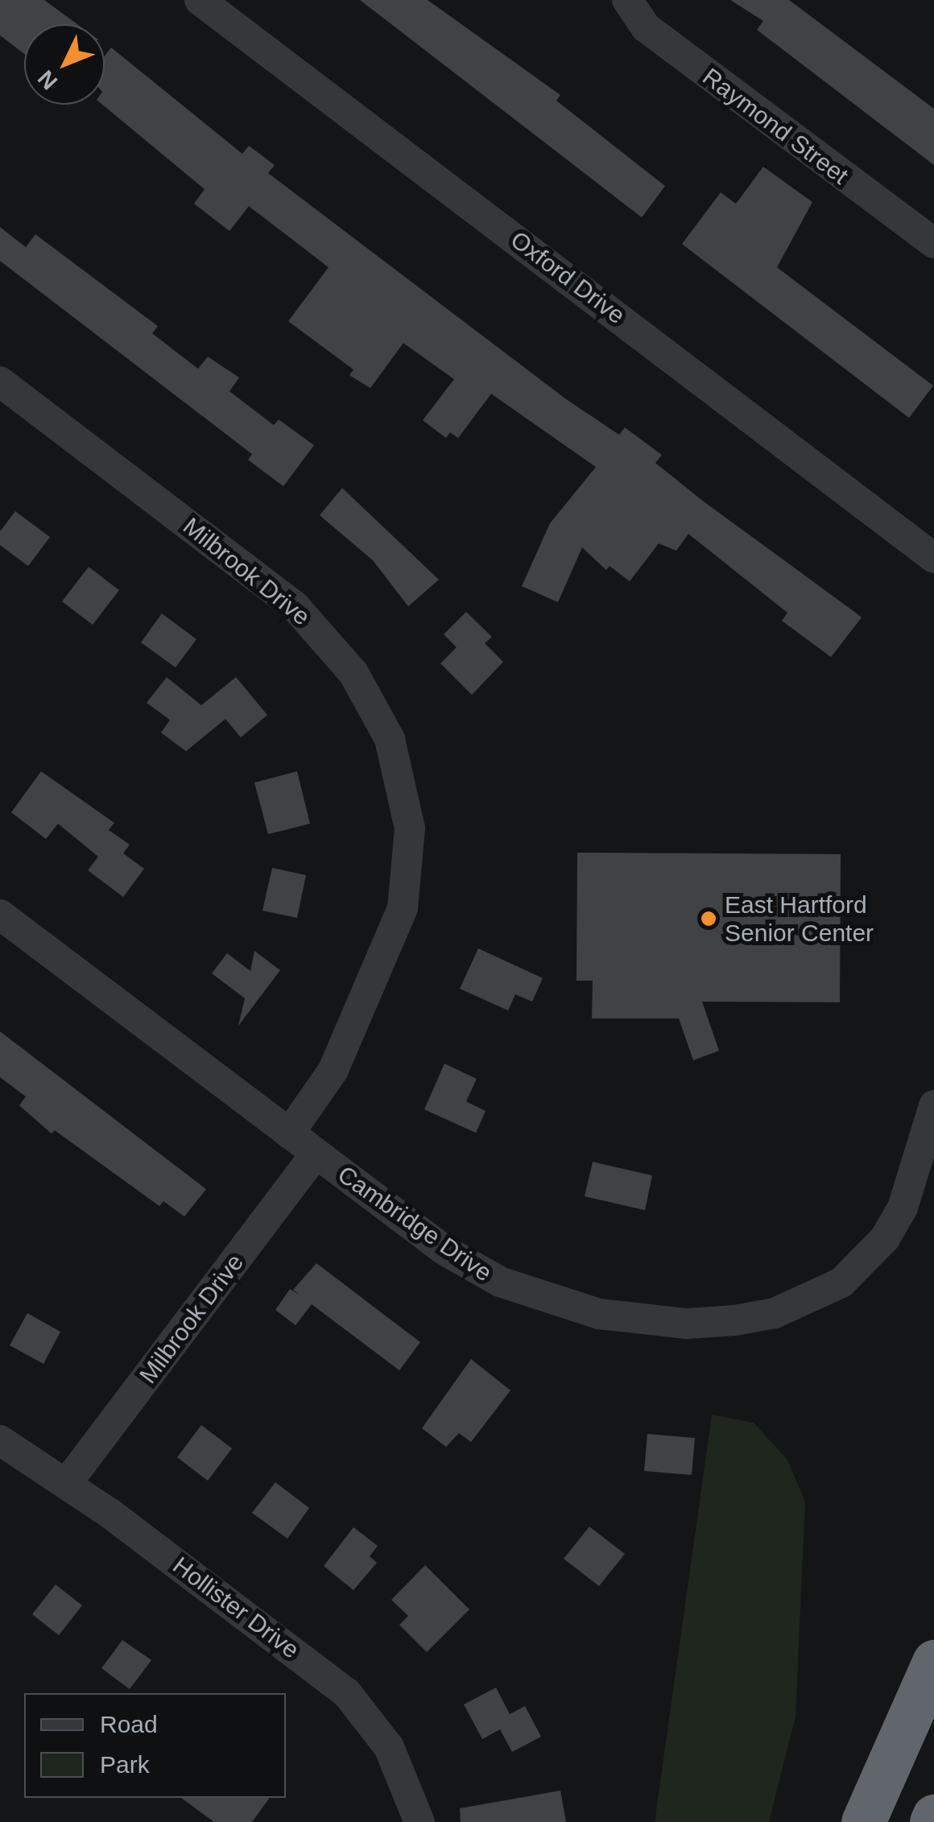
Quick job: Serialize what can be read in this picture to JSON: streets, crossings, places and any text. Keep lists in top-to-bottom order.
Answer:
{
  "streets": {
    "street": [
      "Raymond Street",
      "Oxford Drive",
      "Milbrook Drive",
      "Cambridge Drive",
      "Hollister Drive"
    ]
  },
  "crossings": [
    ["Milbrook Drive", "Cambridge Drive"],
    ["Milbrook Drive", "Hollister Drive"]
  ],
  "places": ["East Hartford Senior Center"],
  "legend": ["Road", "Park"],
  "north": "bottom left"
}
